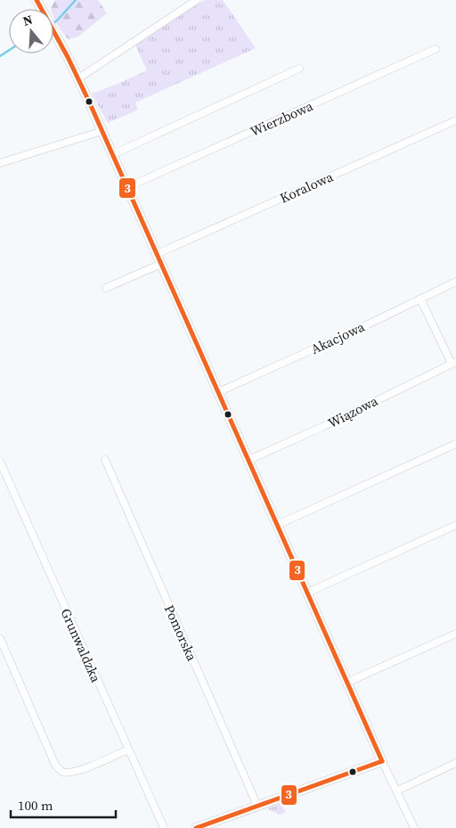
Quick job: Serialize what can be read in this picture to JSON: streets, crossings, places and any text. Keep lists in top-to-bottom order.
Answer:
{
  "streets": {
    "street": [
      "Wierzbowa",
      "Koralowa",
      "Akacjowa",
      "Wiązowa",
      "Pomorska",
      "Grunwaldzka"
    ]
  },
  "lines": ["transit line 3"],
  "scale_bar": "100 m",
  "north": "top"
}
